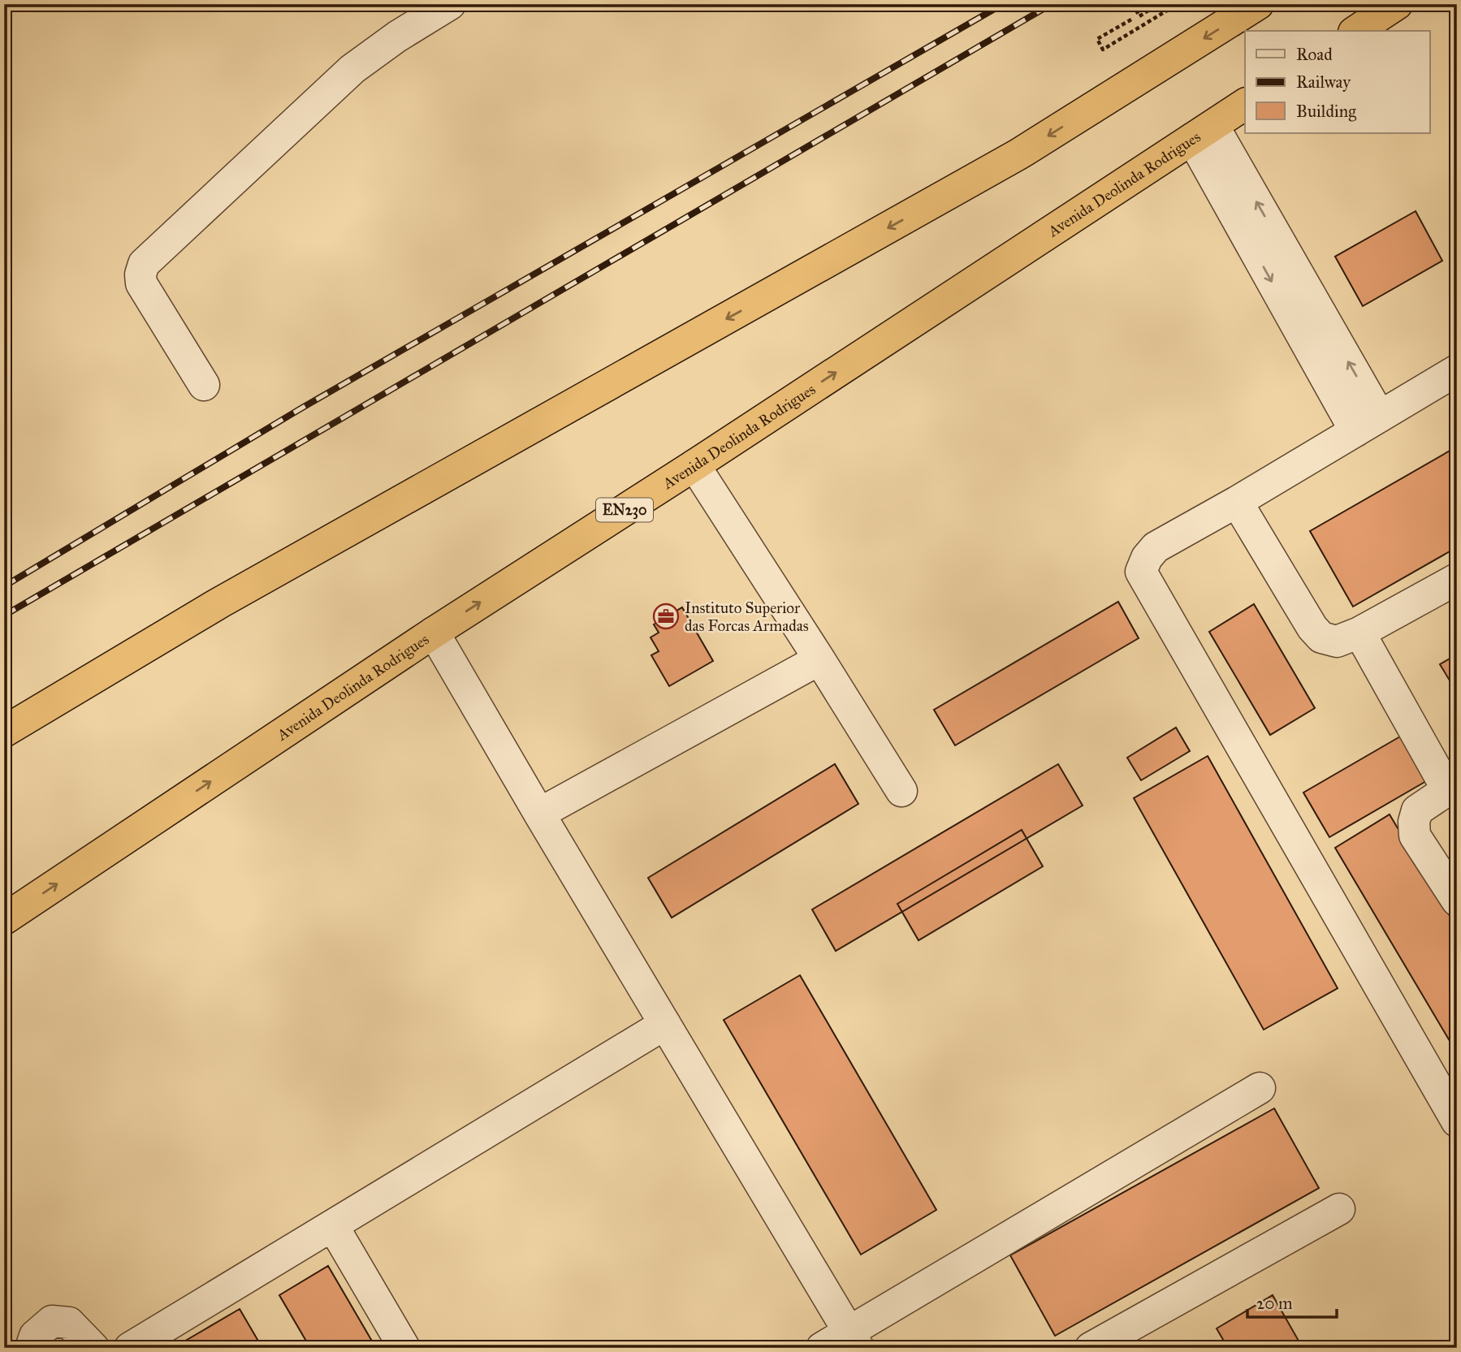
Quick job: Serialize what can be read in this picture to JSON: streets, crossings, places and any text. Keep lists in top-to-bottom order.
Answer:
{
  "streets": {
    "highway": ["Avenida Deolinda Rodrigues", "EN230"]
  },
  "places": {
    "office": ["Instituto Superior das Forcas Armadas"]
  },
  "legend": ["Road", "Railway", "Building"],
  "scale_bar": "20 m"
}
